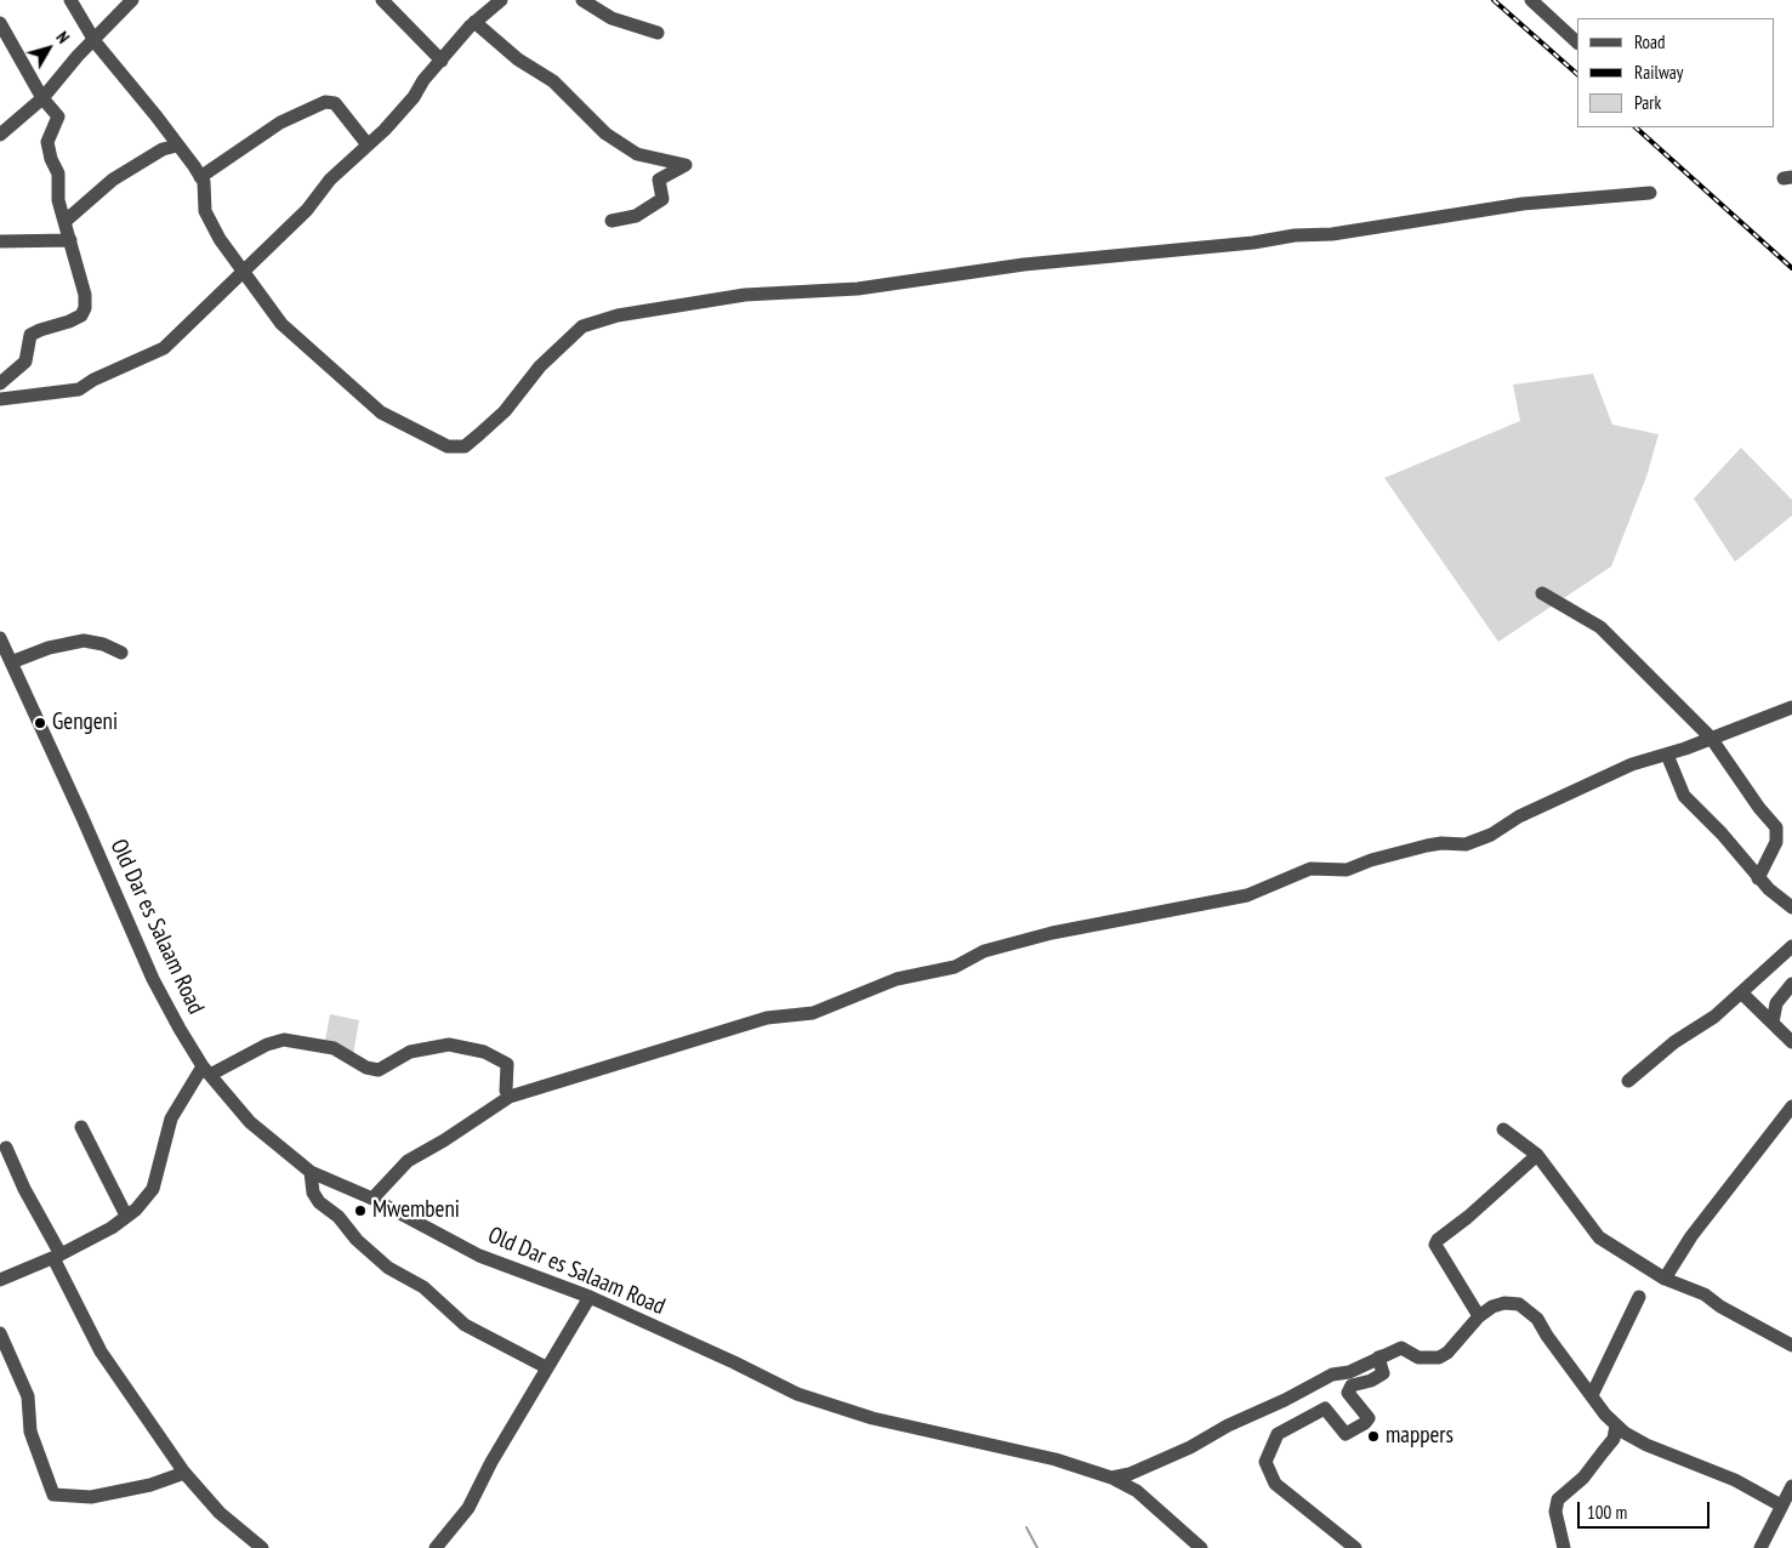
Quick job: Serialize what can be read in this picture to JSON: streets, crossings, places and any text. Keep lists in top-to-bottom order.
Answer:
{
  "streets": {
    "street": ["Old Dar es Salaam Road"]
  },
  "places": ["Gengeni", "Mwembeni", "mappers"],
  "legend": ["Road", "Railway", "Park"],
  "scale_bar": "100 m",
  "north": "top right"
}
